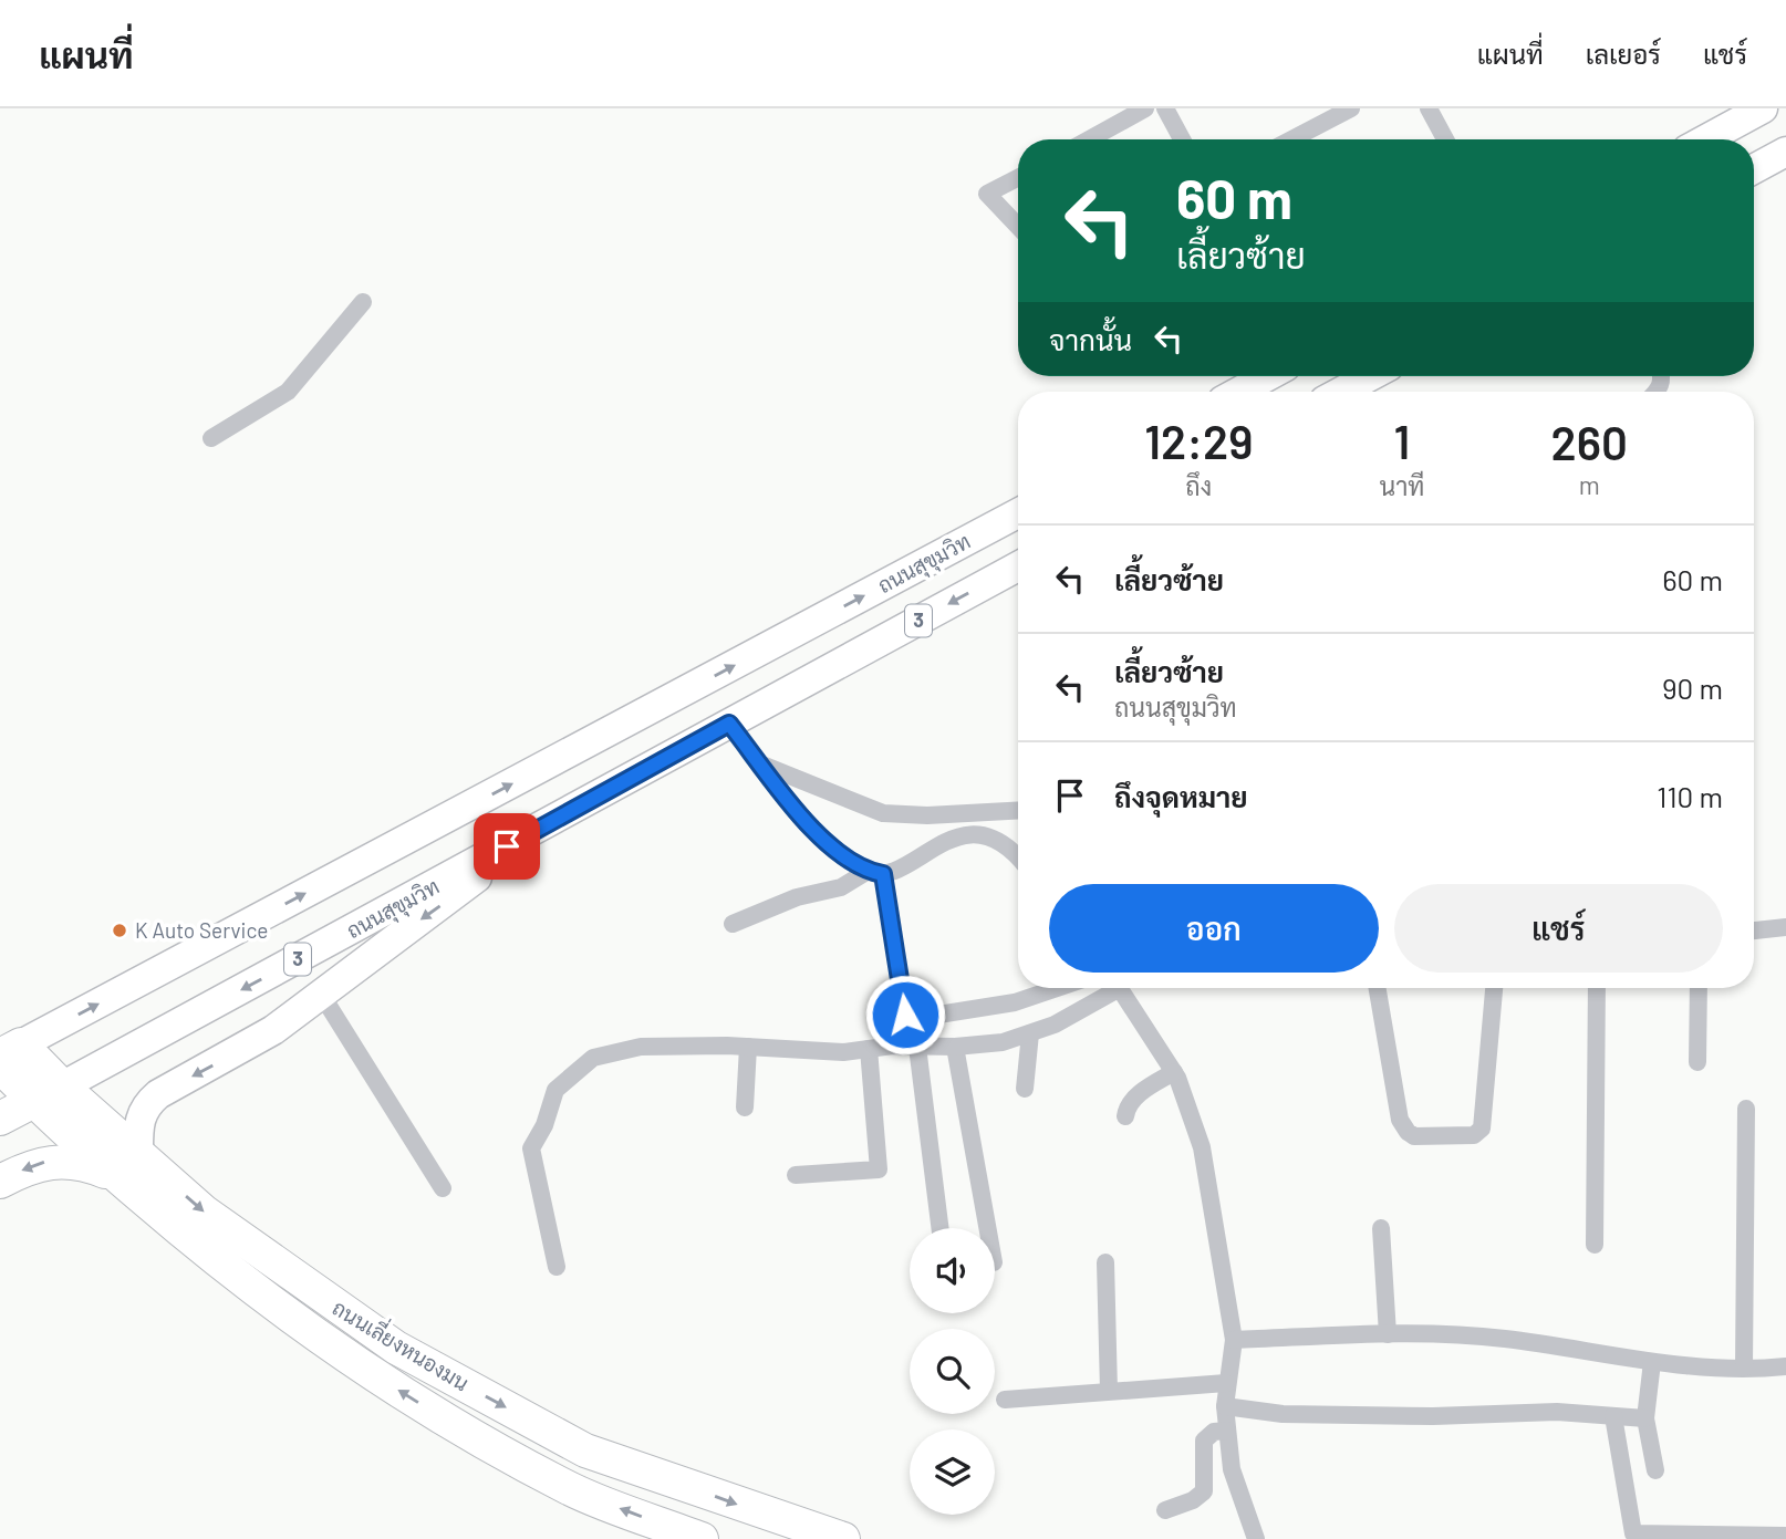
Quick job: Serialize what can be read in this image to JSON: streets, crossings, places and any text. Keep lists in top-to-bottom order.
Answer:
{
  "streets": {
    "highway": ["ถนนสุขุมวิท", "3", "ถนนเลี่ยงหนองมน"]
  },
  "crossings": [
    ["ถนนสุขุมวิท", "ถนนเลี่ยงหนองมน"]
  ],
  "places": ["K Auto Service"],
  "page": {
    "header": "แผนที่",
    "nav": ["แผนที่", "เลเยอร์", "แชร์"],
    "turn": ["60 m", "เลี้ยวซ้าย"],
    "then": "จากนั้น",
    "eta": [
      "12:29",
      "ถึง",
      "1",
      "นาที",
      "260",
      "m"
    ],
    "list": [
      {
        "name": "เลี้ยวซ้าย",
        "value": "60 m"
      },
      {
        "name": "เลี้ยวซ้าย",
        "note": "ถนนสุขุมวิท",
        "value": "90 m"
      },
      {
        "name": "ถึงจุดหมาย",
        "value": "110 m"
      }
    ],
    "buttons": ["ออก", "แชร์"]
  }
}
